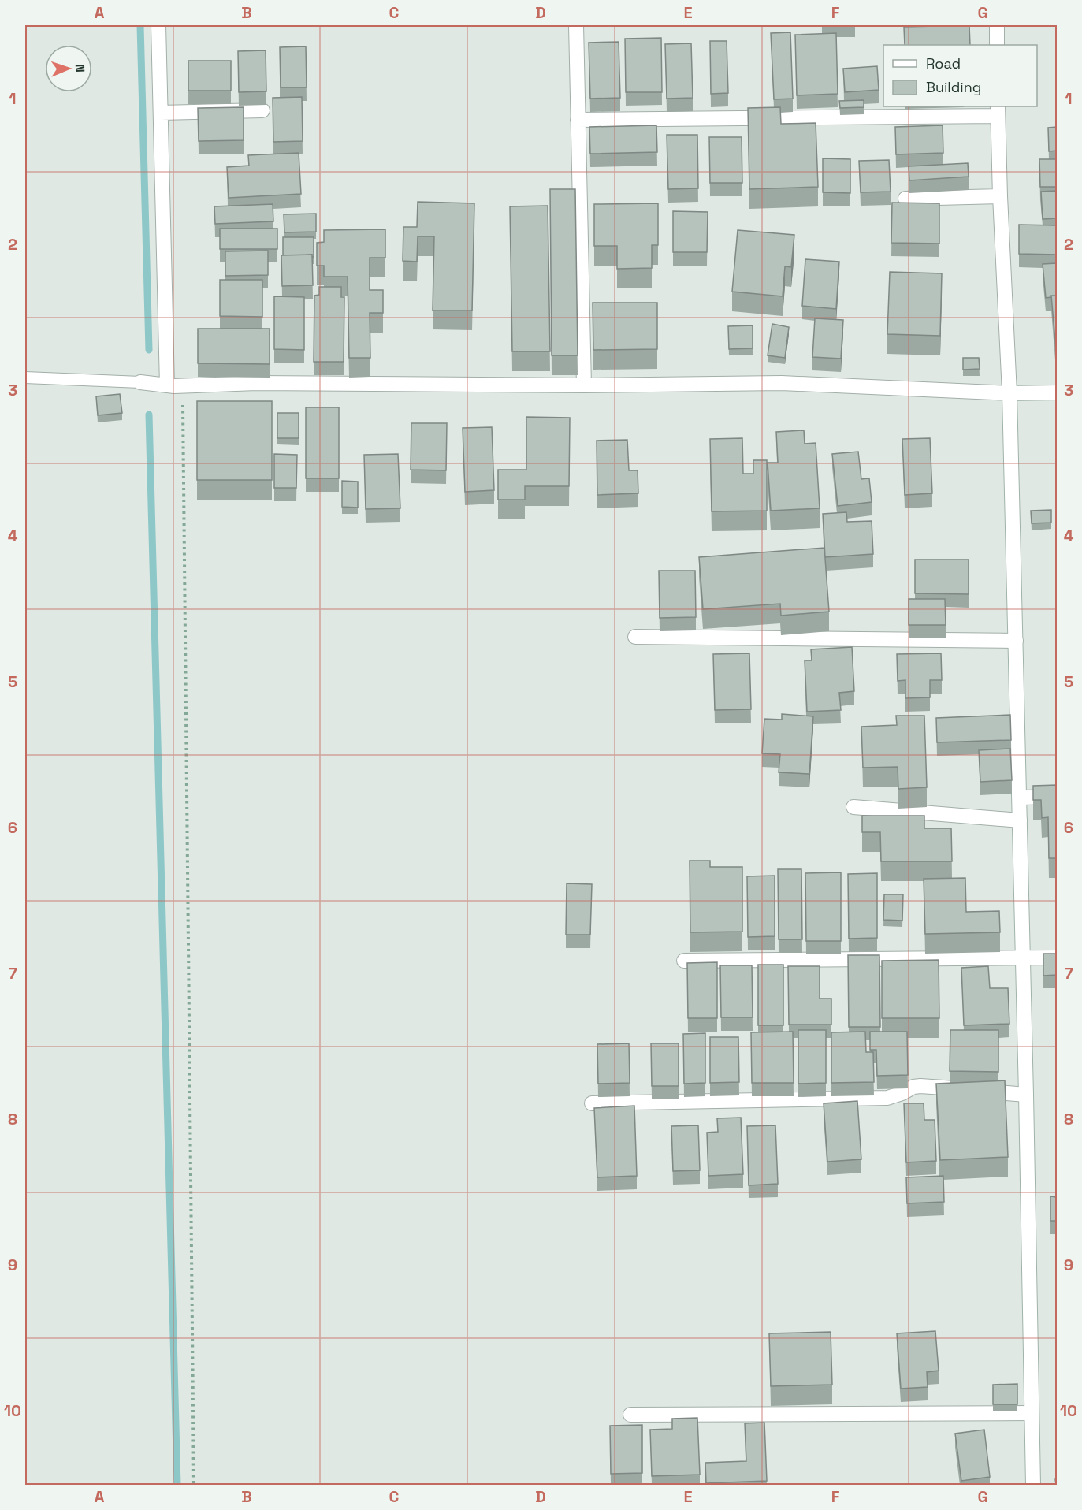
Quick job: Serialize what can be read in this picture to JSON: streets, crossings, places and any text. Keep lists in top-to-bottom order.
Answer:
{
  "legend": ["Road", "Building"],
  "north": "right",
  "grid": {
    "columns": [
      "A",
      "B",
      "C",
      "D",
      "E",
      "F",
      "G"
    ],
    "rows": [
      "1",
      "2",
      "3",
      "4",
      "5",
      "6",
      "7",
      "8",
      "9",
      "10"
    ]
  }
}
